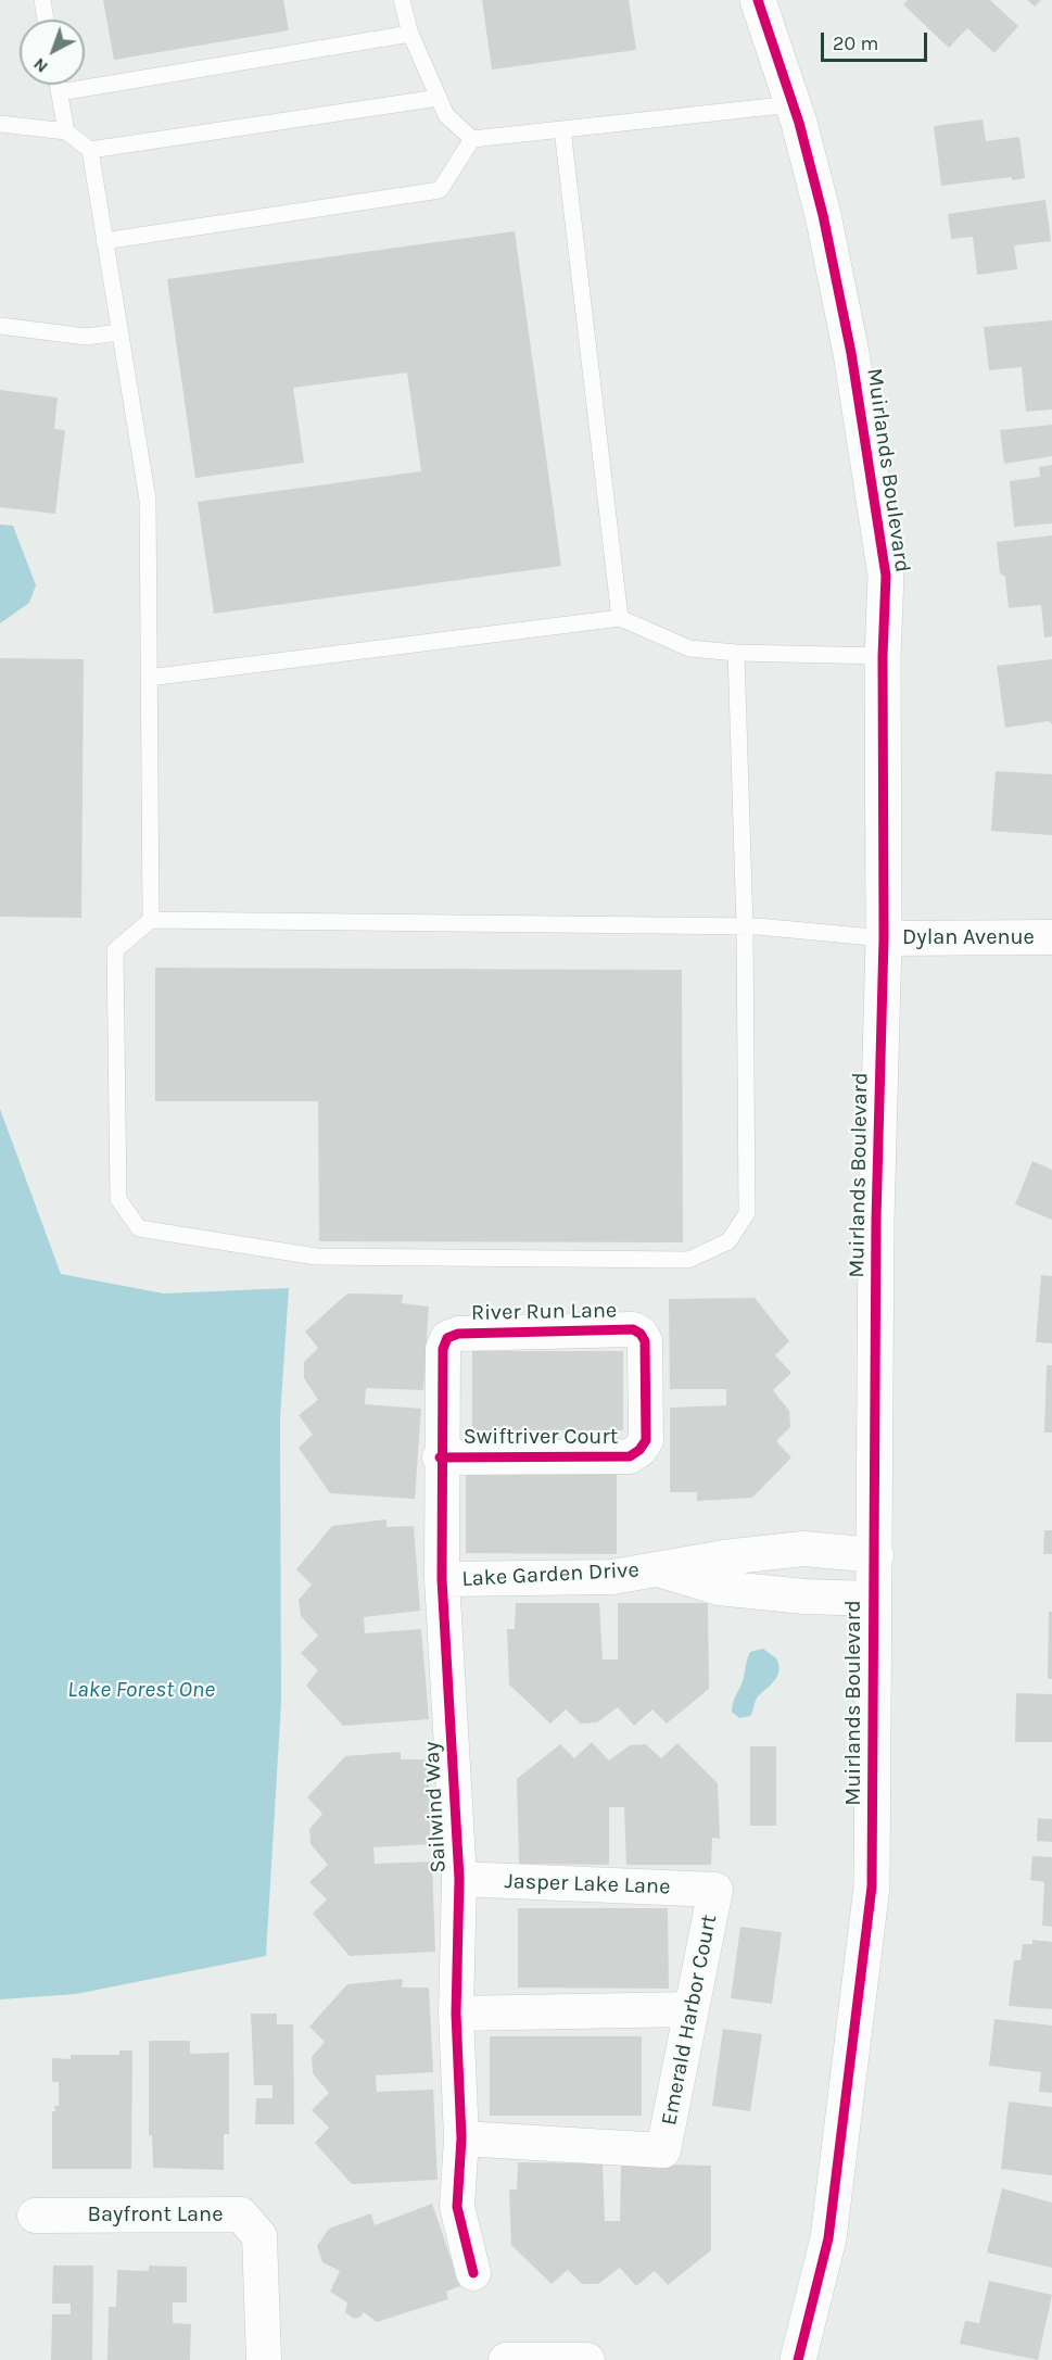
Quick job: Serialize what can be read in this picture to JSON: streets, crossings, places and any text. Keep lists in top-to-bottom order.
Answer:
{
  "streets": {
    "main road": ["Muirlands Boulevard"],
    "street": [
      "Dylan Avenue",
      "River Run Lane",
      "Swiftriver Court",
      "Lake Garden Drive",
      "Sailwind Way",
      "Jasper Lake Lane",
      "Emerald Harbor Court",
      "Bayfront Lane"
    ]
  },
  "crossings": [
    ["Muirlands Boulevard", "Dylan Avenue"],
    ["Muirlands Boulevard", "Lake Garden Drive"],
    ["River Run Lane", "Swiftriver Court"],
    ["River Run Lane", "Sailwind Way"],
    ["Swiftriver Court", "Sailwind Way"],
    ["Lake Garden Drive", "Sailwind Way"],
    ["Sailwind Way", "Jasper Lake Lane"],
    ["Sailwind Way", "Emerald Harbor Court"],
    ["Jasper Lake Lane", "Emerald Harbor Court"]
  ],
  "water": ["Lake Forest One"],
  "scale_bar": "20 m",
  "north": "bottom left"
}
